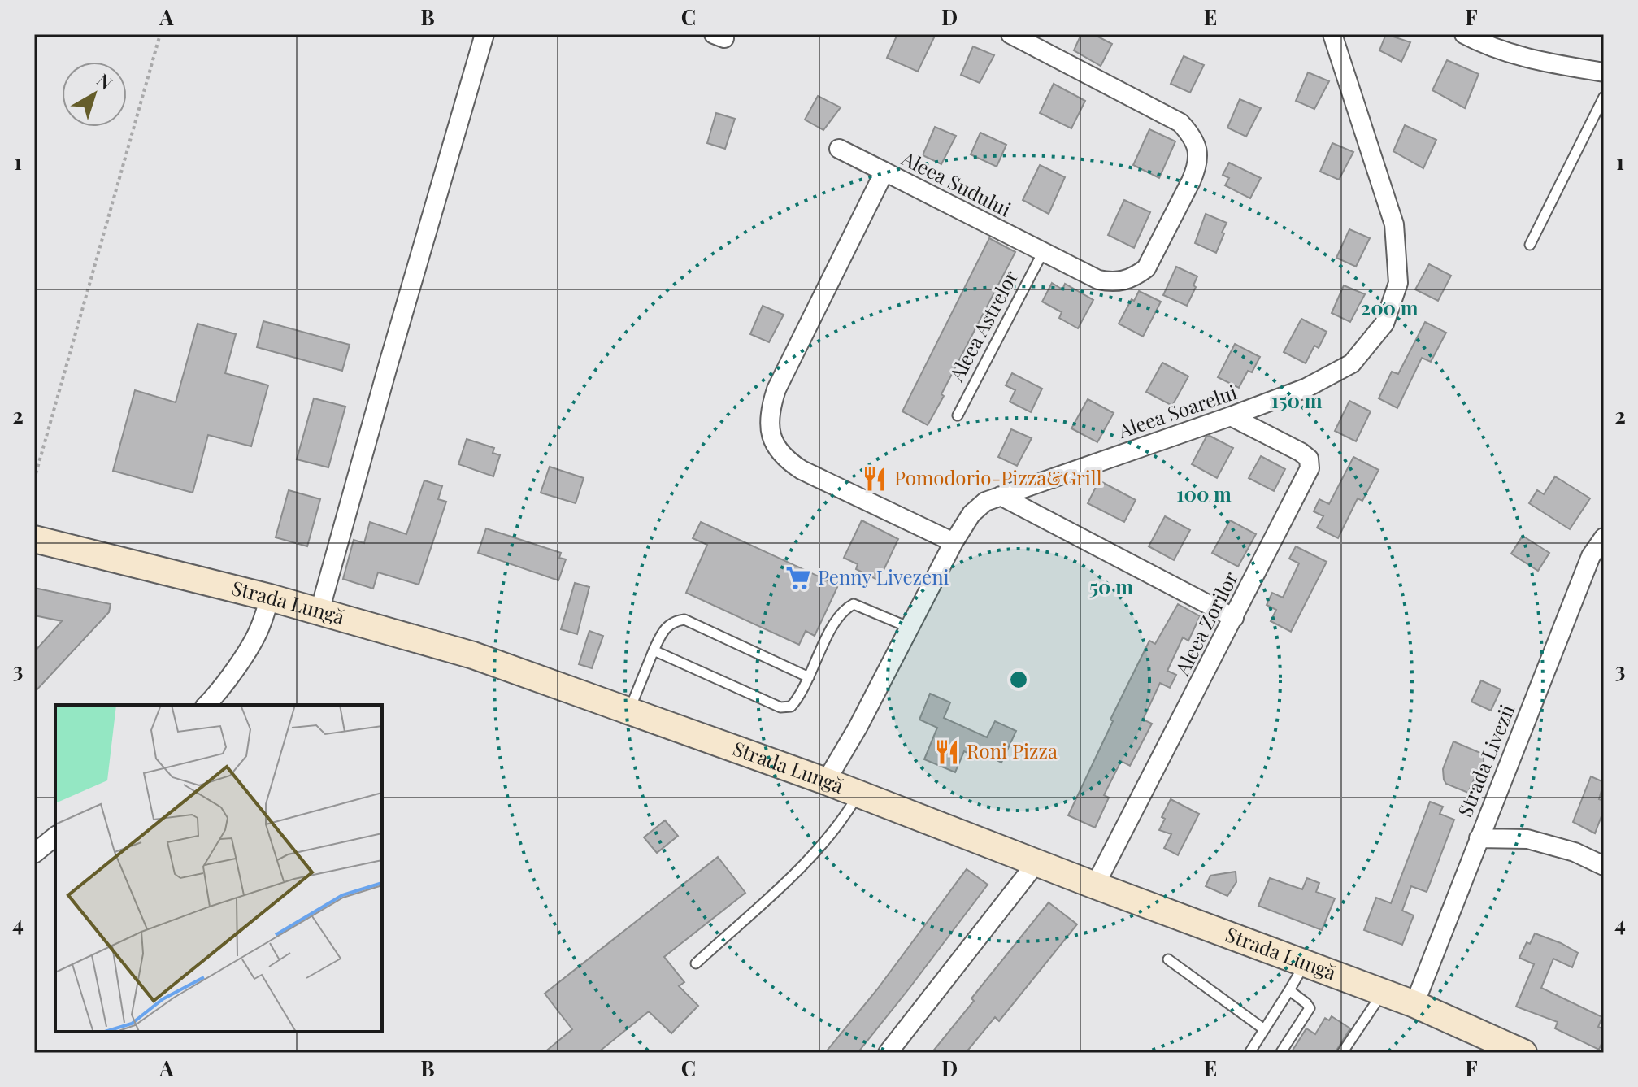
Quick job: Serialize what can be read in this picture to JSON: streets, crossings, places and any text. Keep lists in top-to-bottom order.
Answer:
{
  "streets": {
    "main road": ["Strada Lungă"],
    "street": [
      "Aleea Sudului",
      "Aleea Soarelui",
      "Aleea Zorilor",
      "Strada Livezii"
    ],
    "lane": ["Aleea Astrelor"]
  },
  "crossings": [
    ["Aleea Sudului", "Aleea Astrelor"],
    ["Aleea Sudului", "Aleea Soarelui"],
    ["Aleea Soarelui", "Strada Lungă"],
    ["Aleea Soarelui", "Aleea Zorilor"],
    ["Strada Lungă", "Aleea Zorilor"],
    ["Strada Lungă", "Strada Livezii"]
  ],
  "places": {
    "restaurant": ["Pomodorio-Pizza&Grill", "Roni Pizza"],
    "supermarket": ["Penny Livezeni"]
  },
  "north": "top right",
  "grid": {
    "columns": [
      "A",
      "B",
      "C",
      "D",
      "E",
      "F"
    ],
    "rows": [
      "1",
      "2",
      "3",
      "4"
    ]
  },
  "rings": [
    "200 m",
    "150 m",
    "100 m",
    "50 m"
  ]
}
